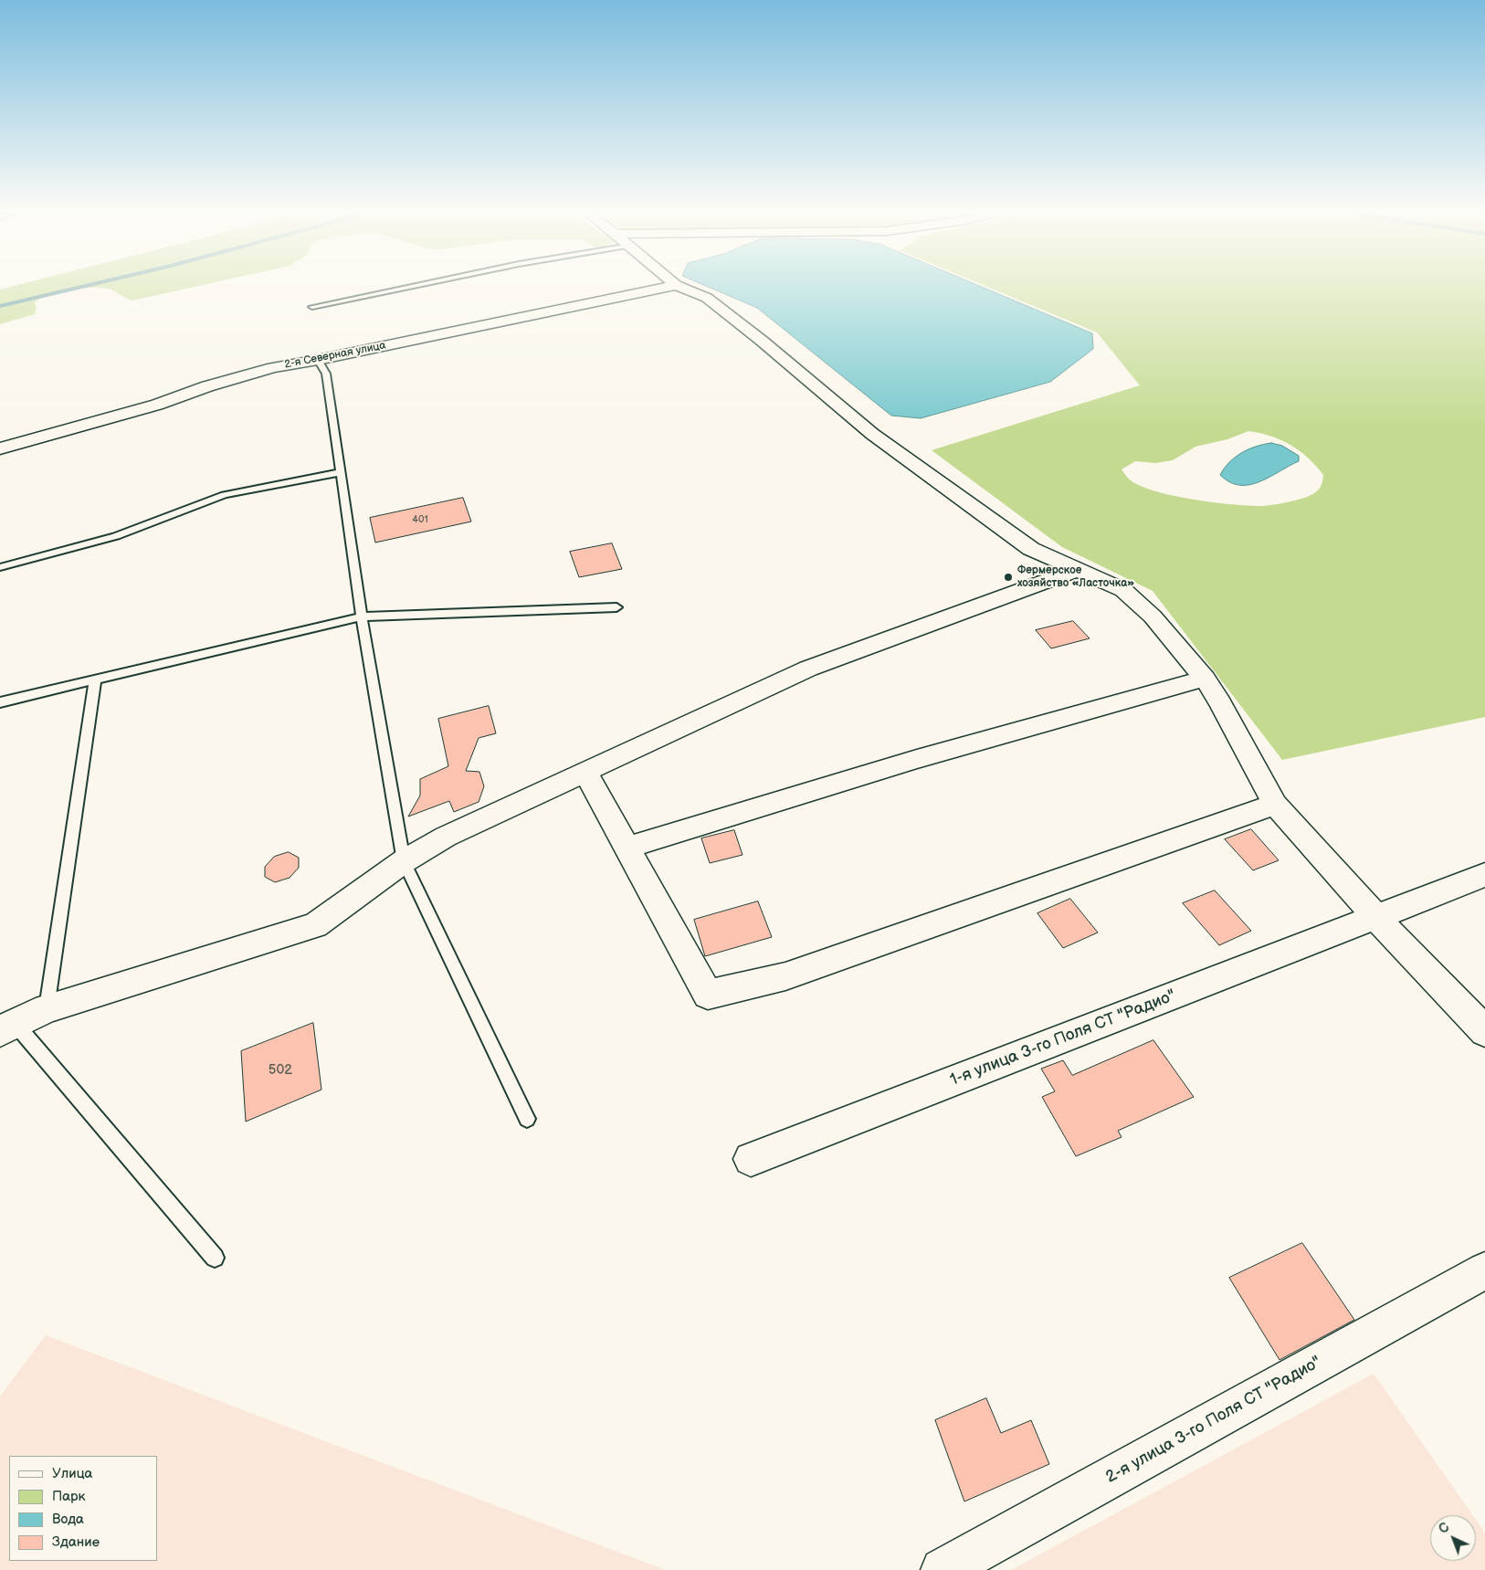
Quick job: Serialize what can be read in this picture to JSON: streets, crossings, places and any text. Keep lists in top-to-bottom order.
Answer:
{
  "streets": {
    "street": ["2-я Северная улица", "1-я улица 3-го Поля СТ \"Радио\"", "2-я улица 3-го Поля СТ \"Радио\""]
  },
  "places": ["Фермерское хозяйство «Ласточка»"],
  "house_numbers": ["401", "502"],
  "legend": [
    "Улица",
    "Парк",
    "Вода",
    "Здание"
  ],
  "north": "top left"
}
